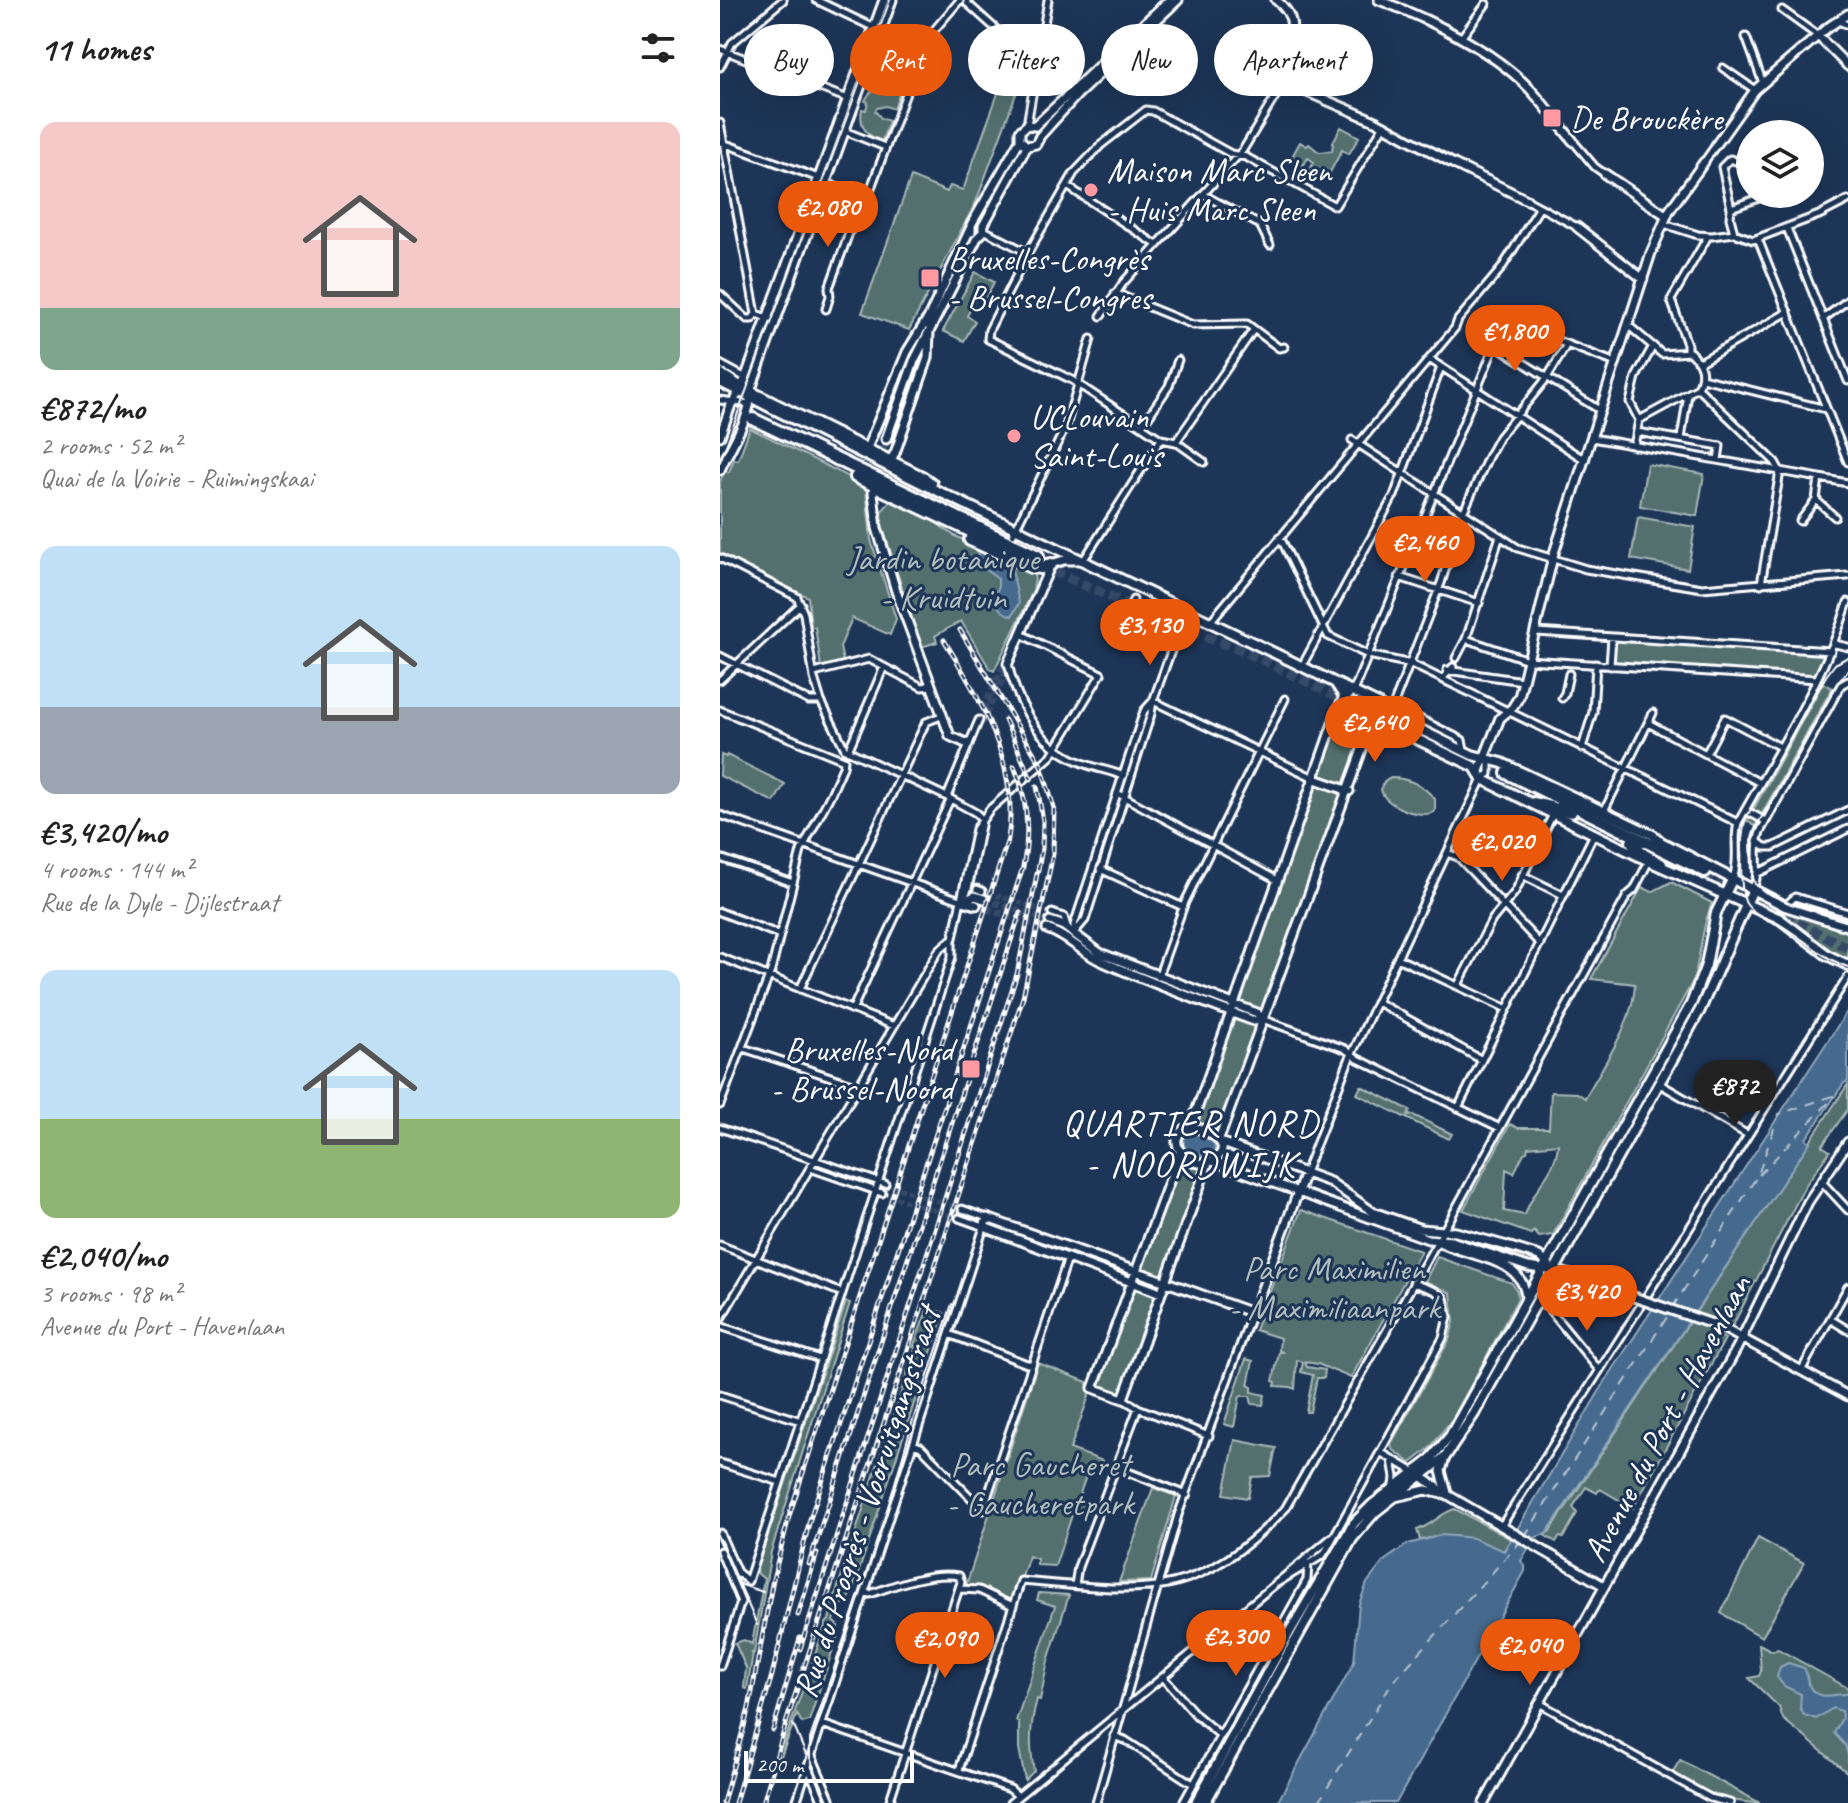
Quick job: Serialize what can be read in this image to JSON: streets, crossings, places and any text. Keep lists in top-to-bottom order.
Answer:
{
  "streets": {
    "street": ["Avenue du Port - Havenlaan", "Rue du Progrès - Vooruitgangstraat"]
  },
  "districts": ["QUARTIER NORD - NOORDWIJK"],
  "parks": ["Jardin botanique - Kruidtuin", "Parc Maximilien - Maximiliaanpark", "Parc Gaucheret - Gaucheretpark"],
  "places": {
    "transit": ["De Brouckère", "Bruxelles-Congrès - Brussel-Congres", "Bruxelles-Nord - Brussel-Noord"],
    "other": ["Maison Marc Sleen - Huis Marc Sleen", "UCLouvain Saint-Louis"]
  },
  "scale_bar": "200 m",
  "page": {
    "heading": "11 homes",
    "chip": [
      "Buy",
      "Rent",
      "Filters",
      "New",
      "Apartment"
    ],
    "list": [
      {
        "name": "€872/mo",
        "note": "2 rooms · 52 m² · Quai de la Voirie - Ruimingskaai"
      },
      {
        "name": "€3,420/mo",
        "note": "4 rooms · 144 m² · Rue de la Dyle - Dijlestraat"
      },
      {
        "name": "€2,040/mo",
        "note": "3 rooms · 98 m² · Avenue du Port - Havenlaan"
      }
    ],
    "price": [
      "€2,080",
      "€1,800",
      "€2,460",
      "€3,130",
      "€2,640",
      "€2,020",
      "€872",
      "€3,420",
      "€2,300",
      "€2,090",
      "€2,040"
    ],
    "scale": "200 m"
  }
}
